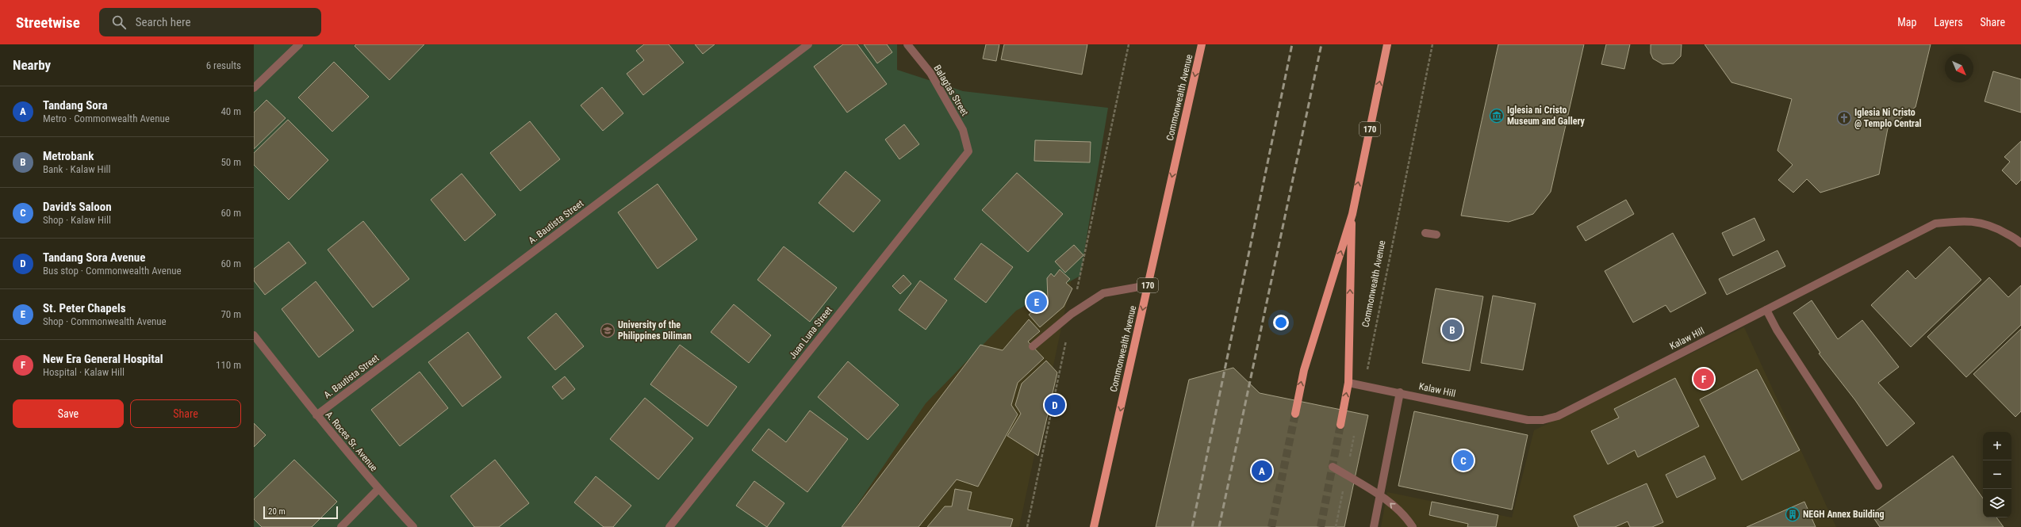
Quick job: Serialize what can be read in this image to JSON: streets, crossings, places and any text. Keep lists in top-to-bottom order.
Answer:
{
  "streets": {
    "main road": ["Commonwealth Avenue", "170"],
    "street": [
      "Balagtas Street",
      "A. Bautista Street",
      "Juan Luna Street",
      "Kalaw Hill",
      "A. Roces Sr. Avenue"
    ]
  },
  "crossings": [
    ["Balagtas Street", "Juan Luna Street"],
    ["Commonwealth Avenue", "Kalaw Hill"],
    ["A. Bautista Street", "A. Roces Sr. Avenue"]
  ],
  "places": {
    "museum": ["Iglesia ni Cristo Museum and Gallery"],
    "church": ["Iglesia Ni Cristo @ Templo Central"],
    "school or university": ["University of the Philippines Diliman"],
    "building": ["NEGH Annex Building"]
  },
  "scale_bar": "20 m",
  "north": "bottom right",
  "page": {
    "header": "Streetwise",
    "search": "Search here",
    "nav": ["Map", "Layers", "Share"],
    "heading": ["Nearby", "6 results"],
    "list": [
      {
        "mark": "A",
        "name": "Tandang Sora",
        "note": "Metro · Commonwealth Avenue",
        "value": "40 m"
      },
      {
        "mark": "B",
        "name": "Metrobank",
        "note": "Bank · Kalaw Hill",
        "value": "50 m"
      },
      {
        "mark": "C",
        "name": "David's Saloon",
        "note": "Shop · Kalaw Hill",
        "value": "60 m"
      },
      {
        "mark": "D",
        "name": "Tandang Sora Avenue",
        "note": "Bus stop · Commonwealth Avenue",
        "value": "60 m"
      },
      {
        "mark": "E",
        "name": "St. Peter Chapels",
        "note": "Shop · Commonwealth Avenue",
        "value": "70 m"
      },
      {
        "mark": "F",
        "name": "New Era General Hospital",
        "note": "Hospital · Kalaw Hill",
        "value": "110 m"
      }
    ],
    "pins": [
      "E",
      "B",
      "F",
      "D",
      "C",
      "A"
    ],
    "buttons": ["Save", "Share"],
    "map_buttons": ["+", "−"],
    "scale": "20 m"
  }
}
